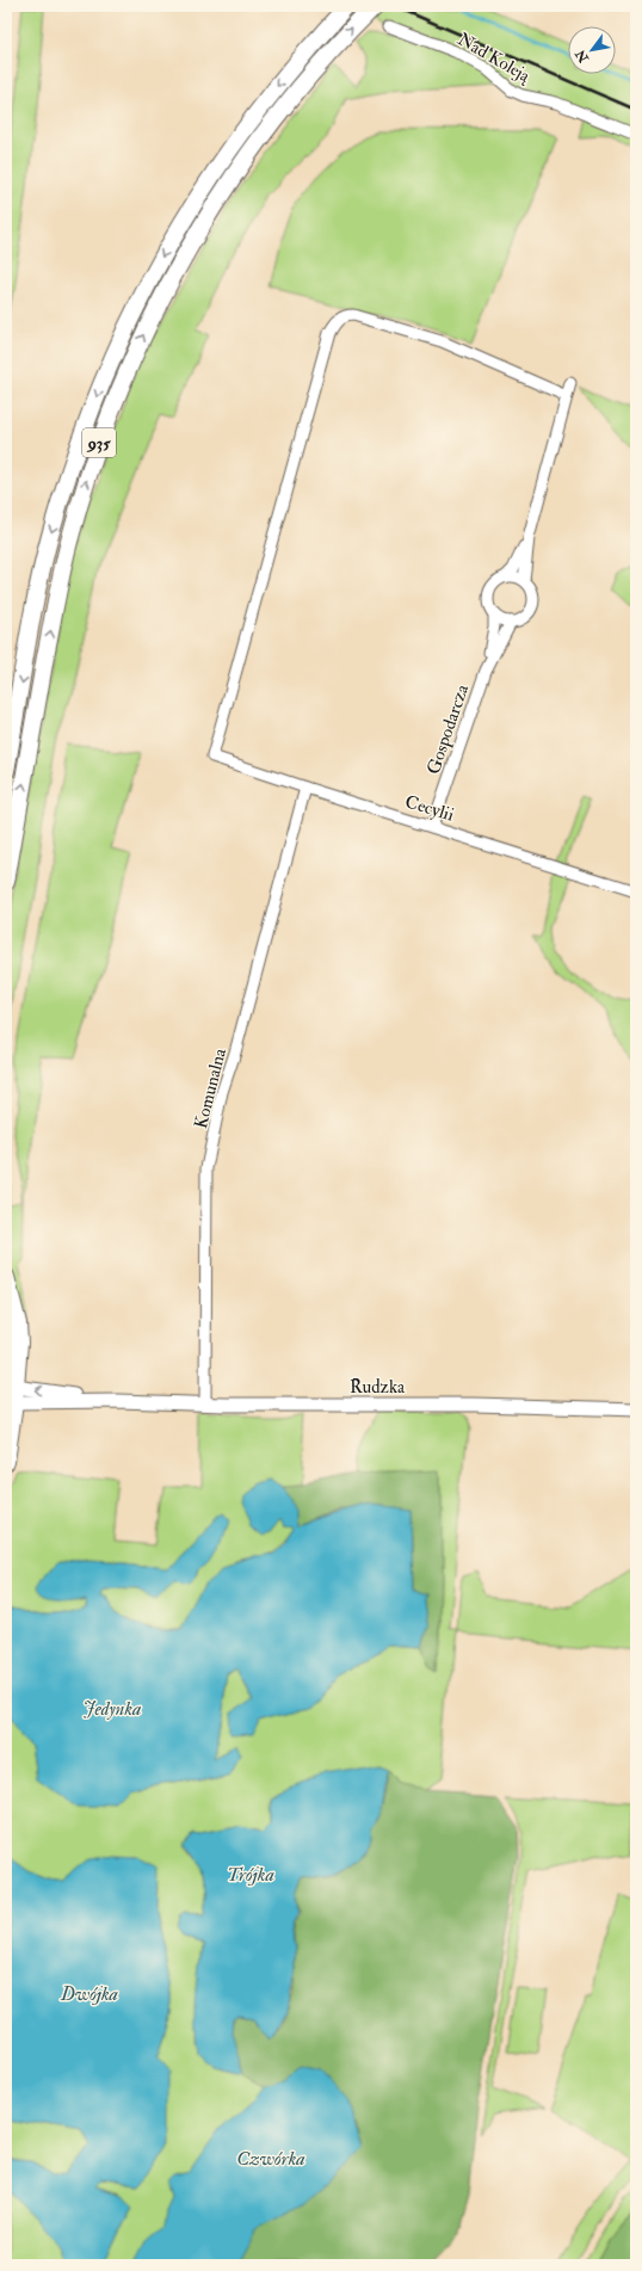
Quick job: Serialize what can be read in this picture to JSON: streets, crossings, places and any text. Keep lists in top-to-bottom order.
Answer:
{
  "streets": {
    "main road": ["935"],
    "street": [
      "Nad Koleją",
      "Gospodarcza",
      "Cecylii",
      "Komunalna",
      "Rudzka"
    ]
  },
  "crossings": [
    ["Gospodarcza", "Cecylii"],
    ["Cecylii", "Komunalna"],
    ["Komunalna", "Rudzka"]
  ],
  "water": [
    "Jedynka",
    "Trójka",
    "Dwójka",
    "Czwórka"
  ],
  "north": "bottom left"
}
